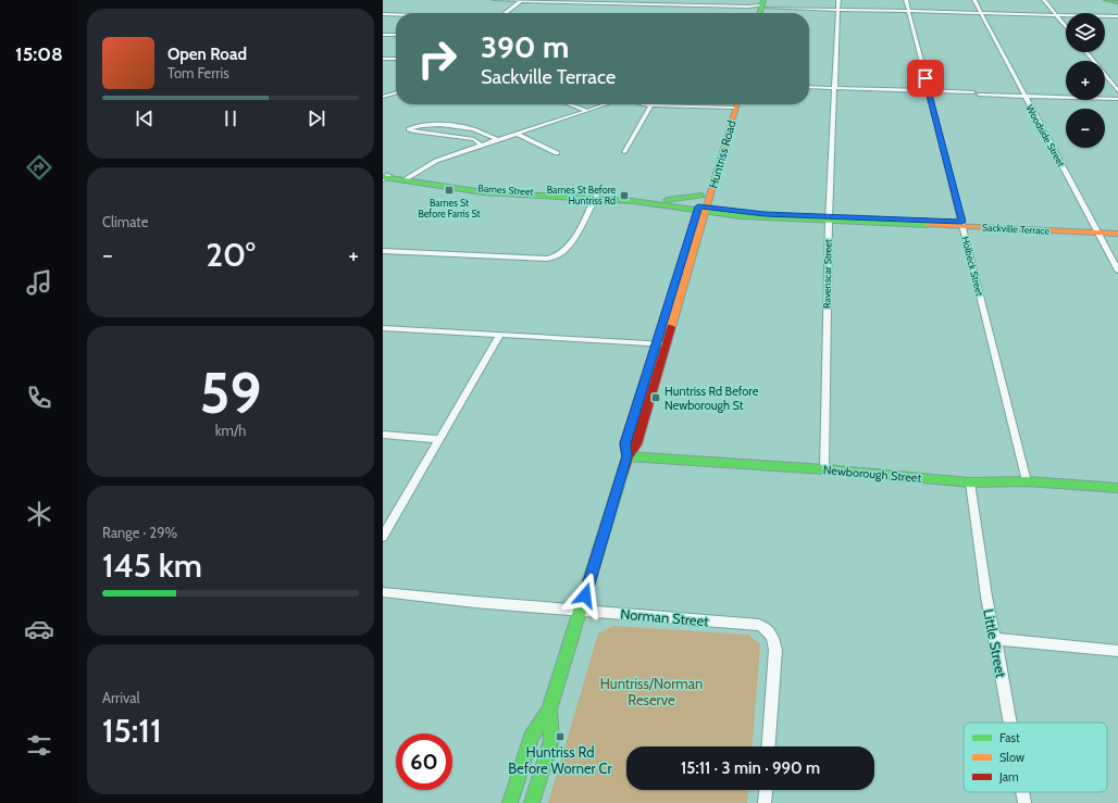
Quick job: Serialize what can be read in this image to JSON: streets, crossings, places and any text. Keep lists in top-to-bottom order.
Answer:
{
  "streets": {
    "main road": [
      "Huntriss Road",
      "Barnes Street",
      "Sackville Terrace",
      "Newborough Street"
    ],
    "street": [
      "Woodside Street",
      "Holbeck Street",
      "Ravenscar Street",
      "Norman Street",
      "Little Street"
    ]
  },
  "crossings": [
    ["Woodside Street", "Sackville Terrace"],
    ["Huntriss Road", "Barnes Street"],
    ["Huntriss Road", "Sackville Terrace"],
    ["Huntriss Road", "Newborough Street"],
    ["Huntriss Road", "Norman Street"],
    ["Barnes Street", "Sackville Terrace"],
    ["Sackville Terrace", "Holbeck Street"],
    ["Sackville Terrace", "Ravenscar Street"],
    ["Holbeck Street", "Newborough Street"],
    ["Ravenscar Street", "Newborough Street"],
    ["Newborough Street", "Little Street"]
  ],
  "parks": ["Huntriss/Norman Reserve"],
  "places": {
    "transit": [
      "Barnes St Before Farris St",
      "Barnes St Before Huntriss Rd",
      "Huntriss Rd Before Newborough St",
      "Huntriss Rd Before Worner Cr"
    ]
  },
  "legend": ["Fast", "Slow", "Jam"],
  "page": {
    "tabs": "15:08",
    "map_buttons": ["+", "−"],
    "turn": ["390 m", "Sackville Terrace"],
    "song": ["Open Road", "Tom Ferris"],
    "tile": [
      "Climate",
      ["59", "km/h"],
      ["Range · 29%", "145 km"],
      ["Arrival", "15:11"]
    ],
    "heat": ["−", "20°", "+"],
    "limit": "60",
    "trip": "15:11 · 3 min · 990 m"
  }
}
